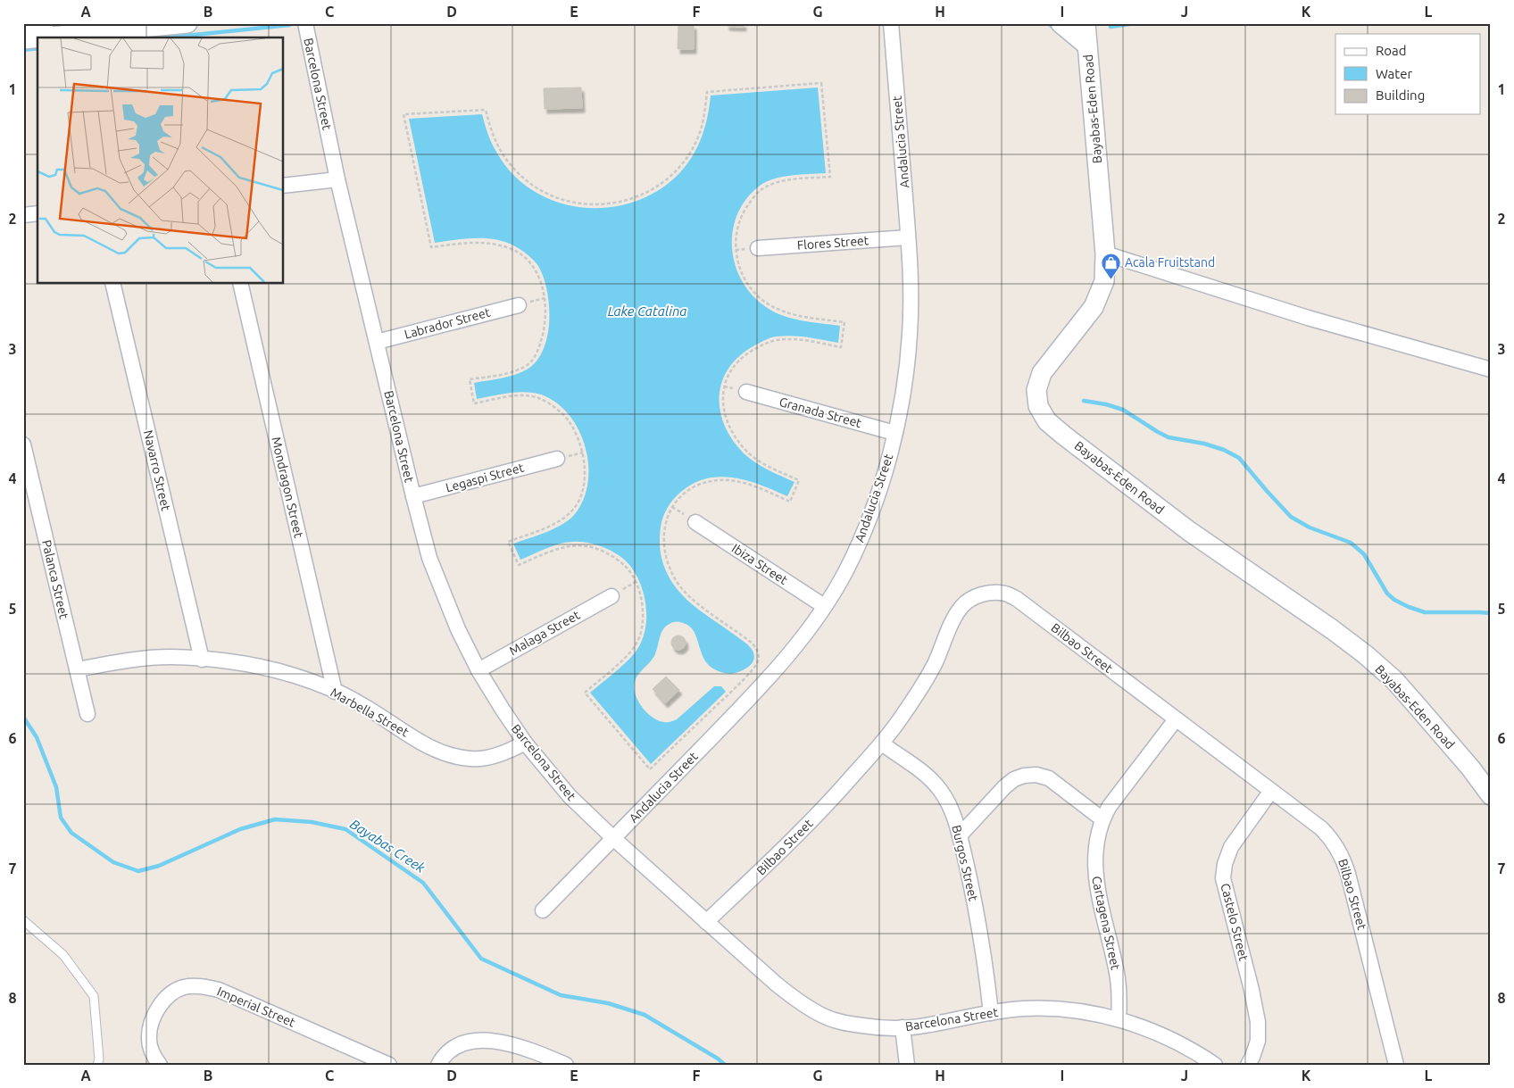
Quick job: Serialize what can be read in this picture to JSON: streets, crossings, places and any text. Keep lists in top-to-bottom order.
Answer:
{
  "streets": {
    "street": [
      "Barcelona Street",
      "Bayabas-Eden Road",
      "Andalucia Street",
      "Flores Street",
      "Labrador Street",
      "Granada Street",
      "Navarro Street",
      "Legaspi Street",
      "Mondragon Street",
      "Ibiza Street",
      "Palanca Street",
      "Malaga Street",
      "Bilbao Street",
      "Marbella Street",
      "Burgos Street",
      "Castelo Street",
      "Cartagena Street",
      "Imperial Street"
    ]
  },
  "crossings": [
    ["Barcelona Street", "Andalucia Street"],
    ["Barcelona Street", "Labrador Street"],
    ["Barcelona Street", "Legaspi Street"],
    ["Barcelona Street", "Malaga Street"],
    ["Barcelona Street", "Bilbao Street"],
    ["Barcelona Street", "Marbella Street"],
    ["Barcelona Street", "Burgos Street"],
    ["Barcelona Street", "Cartagena Street"],
    ["Andalucia Street", "Flores Street"],
    ["Andalucia Street", "Granada Street"],
    ["Andalucia Street", "Ibiza Street"],
    ["Navarro Street", "Marbella Street"],
    ["Mondragon Street", "Marbella Street"],
    ["Palanca Street", "Marbella Street"],
    ["Bilbao Street", "Burgos Street"],
    ["Bilbao Street", "Castelo Street"],
    ["Bilbao Street", "Cartagena Street"]
  ],
  "water": ["Lake Catalina", "Bayabas Creek"],
  "places": {
    "shop": ["Acala Fruitstand"]
  },
  "legend": ["Road", "Water", "Building"],
  "grid": {
    "columns": [
      "A",
      "B",
      "C",
      "D",
      "E",
      "F",
      "G",
      "H",
      "I",
      "J",
      "K",
      "L"
    ],
    "rows": [
      "1",
      "2",
      "3",
      "4",
      "5",
      "6",
      "7",
      "8"
    ]
  }
}
